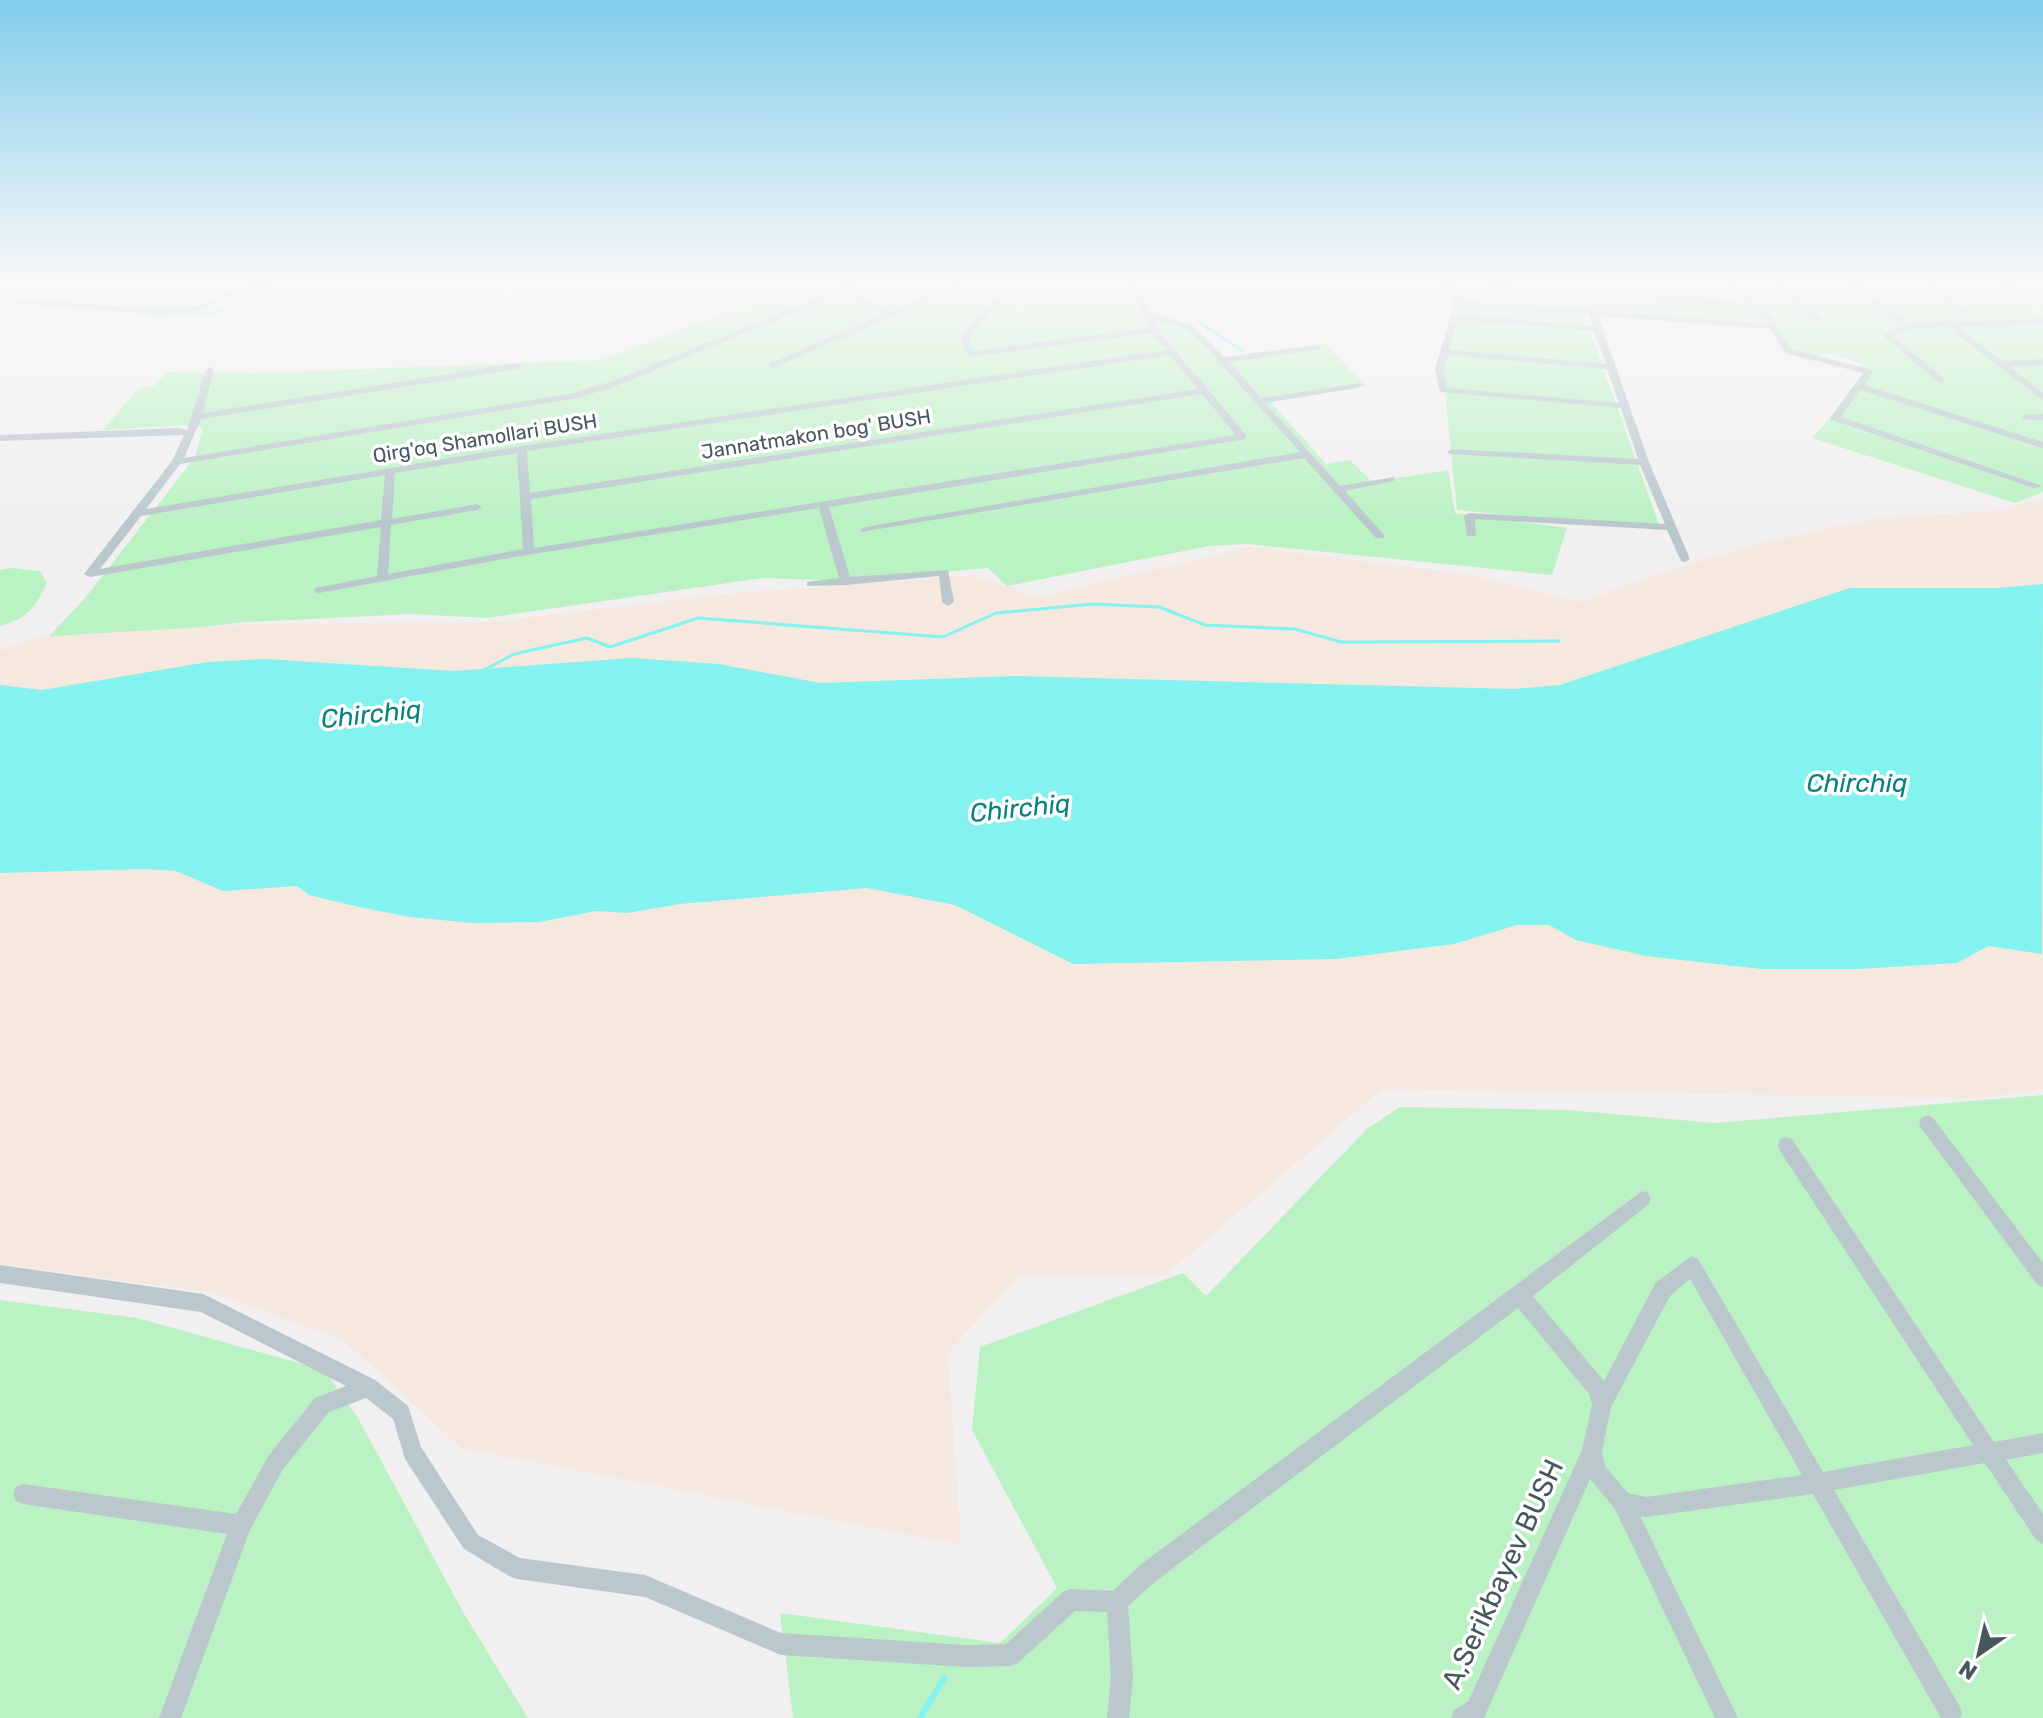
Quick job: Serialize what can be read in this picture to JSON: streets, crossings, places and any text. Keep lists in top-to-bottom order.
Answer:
{
  "streets": {
    "street": ["Jannatmakon bog' BUSH", "Qirg'oq Shamollari BUSH", "A,Serikbayev BUSH"]
  },
  "water": ["Chirchiq"],
  "north": "bottom left"
}
